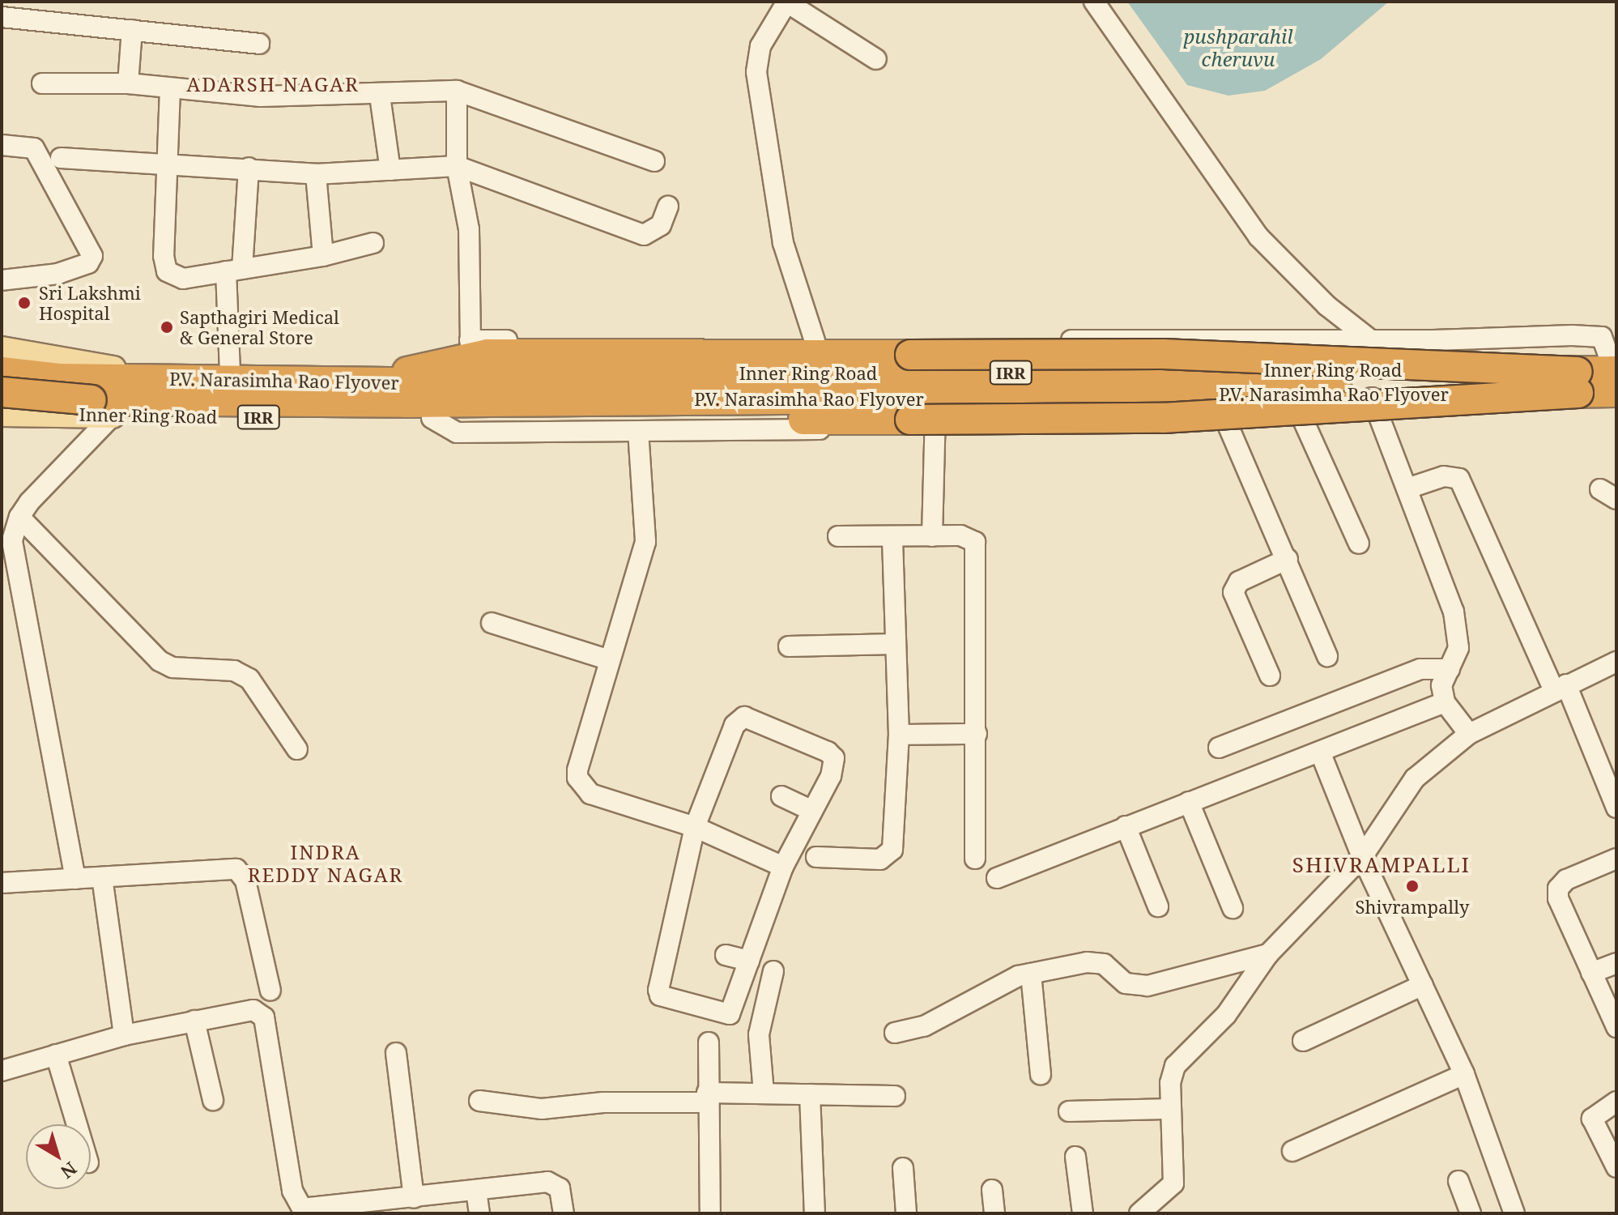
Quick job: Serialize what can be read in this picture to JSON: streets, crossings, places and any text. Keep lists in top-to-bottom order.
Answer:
{
  "streets": {
    "highway": ["Inner Ring Road", "IRR", "P.V. Narasimha Rao Flyover"]
  },
  "crossings": [
    ["Inner Ring Road", "IRR"],
    ["Inner Ring Road", "P.V. Narasimha Rao Flyover"],
    ["IRR", "P.V. Narasimha Rao Flyover"]
  ],
  "districts": ["ADARSH NAGAR", "INDRA REDDY NAGAR", "SHIVRAMPALLI"],
  "water": ["pushparahil cheruvu"],
  "places": ["Sri Lakshmi Hospital", "Sapthagiri Medical & General Store", "Shivrampally"],
  "north": "bottom right"
}
